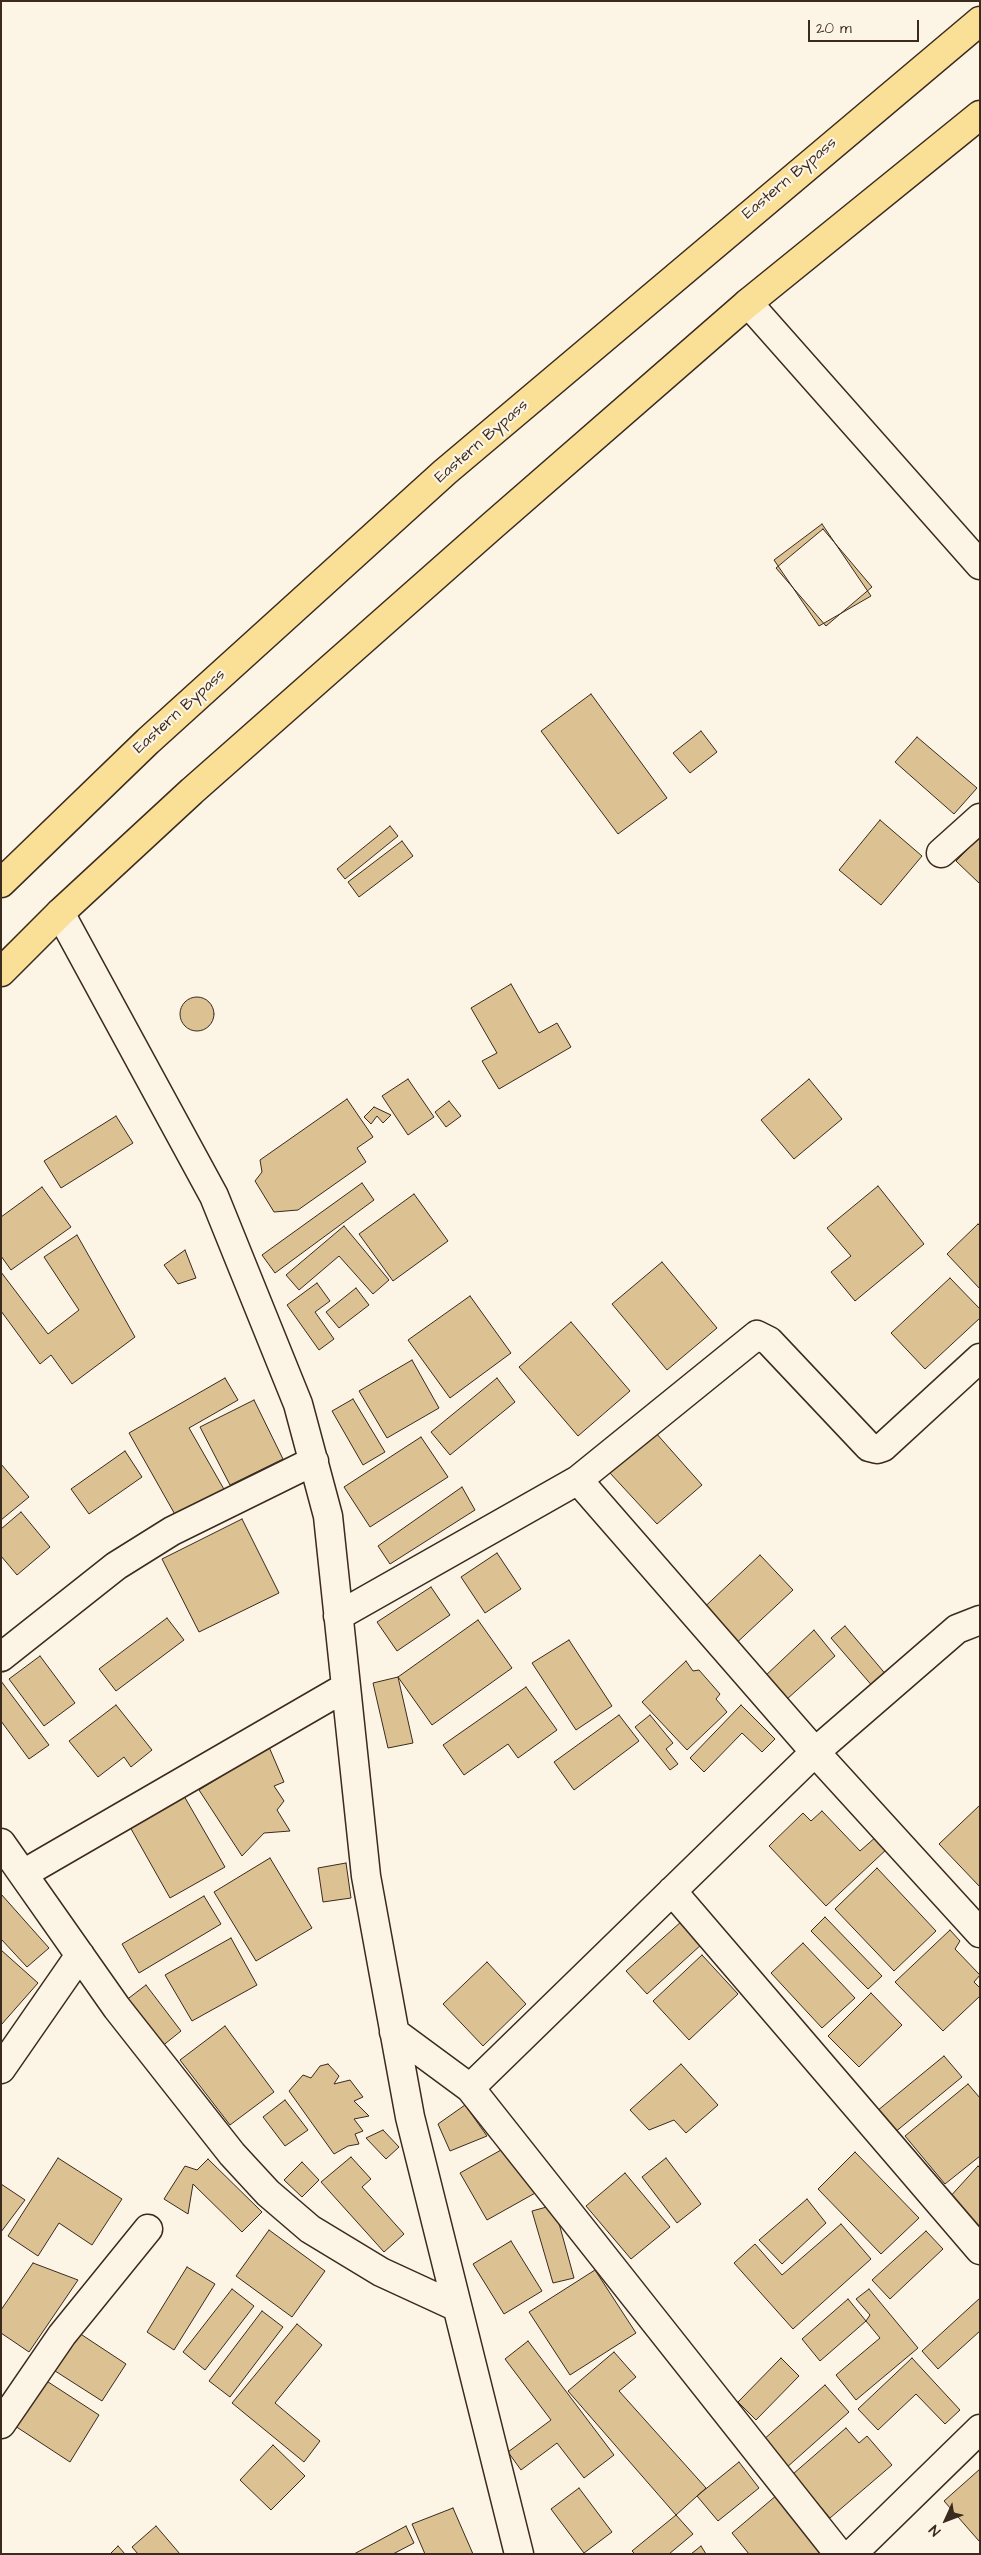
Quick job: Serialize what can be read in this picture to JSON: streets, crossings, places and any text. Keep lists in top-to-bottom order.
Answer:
{
  "streets": {
    "main road": ["Eastern Bypass"]
  },
  "scale_bar": "20 m",
  "north": "bottom left"
}
